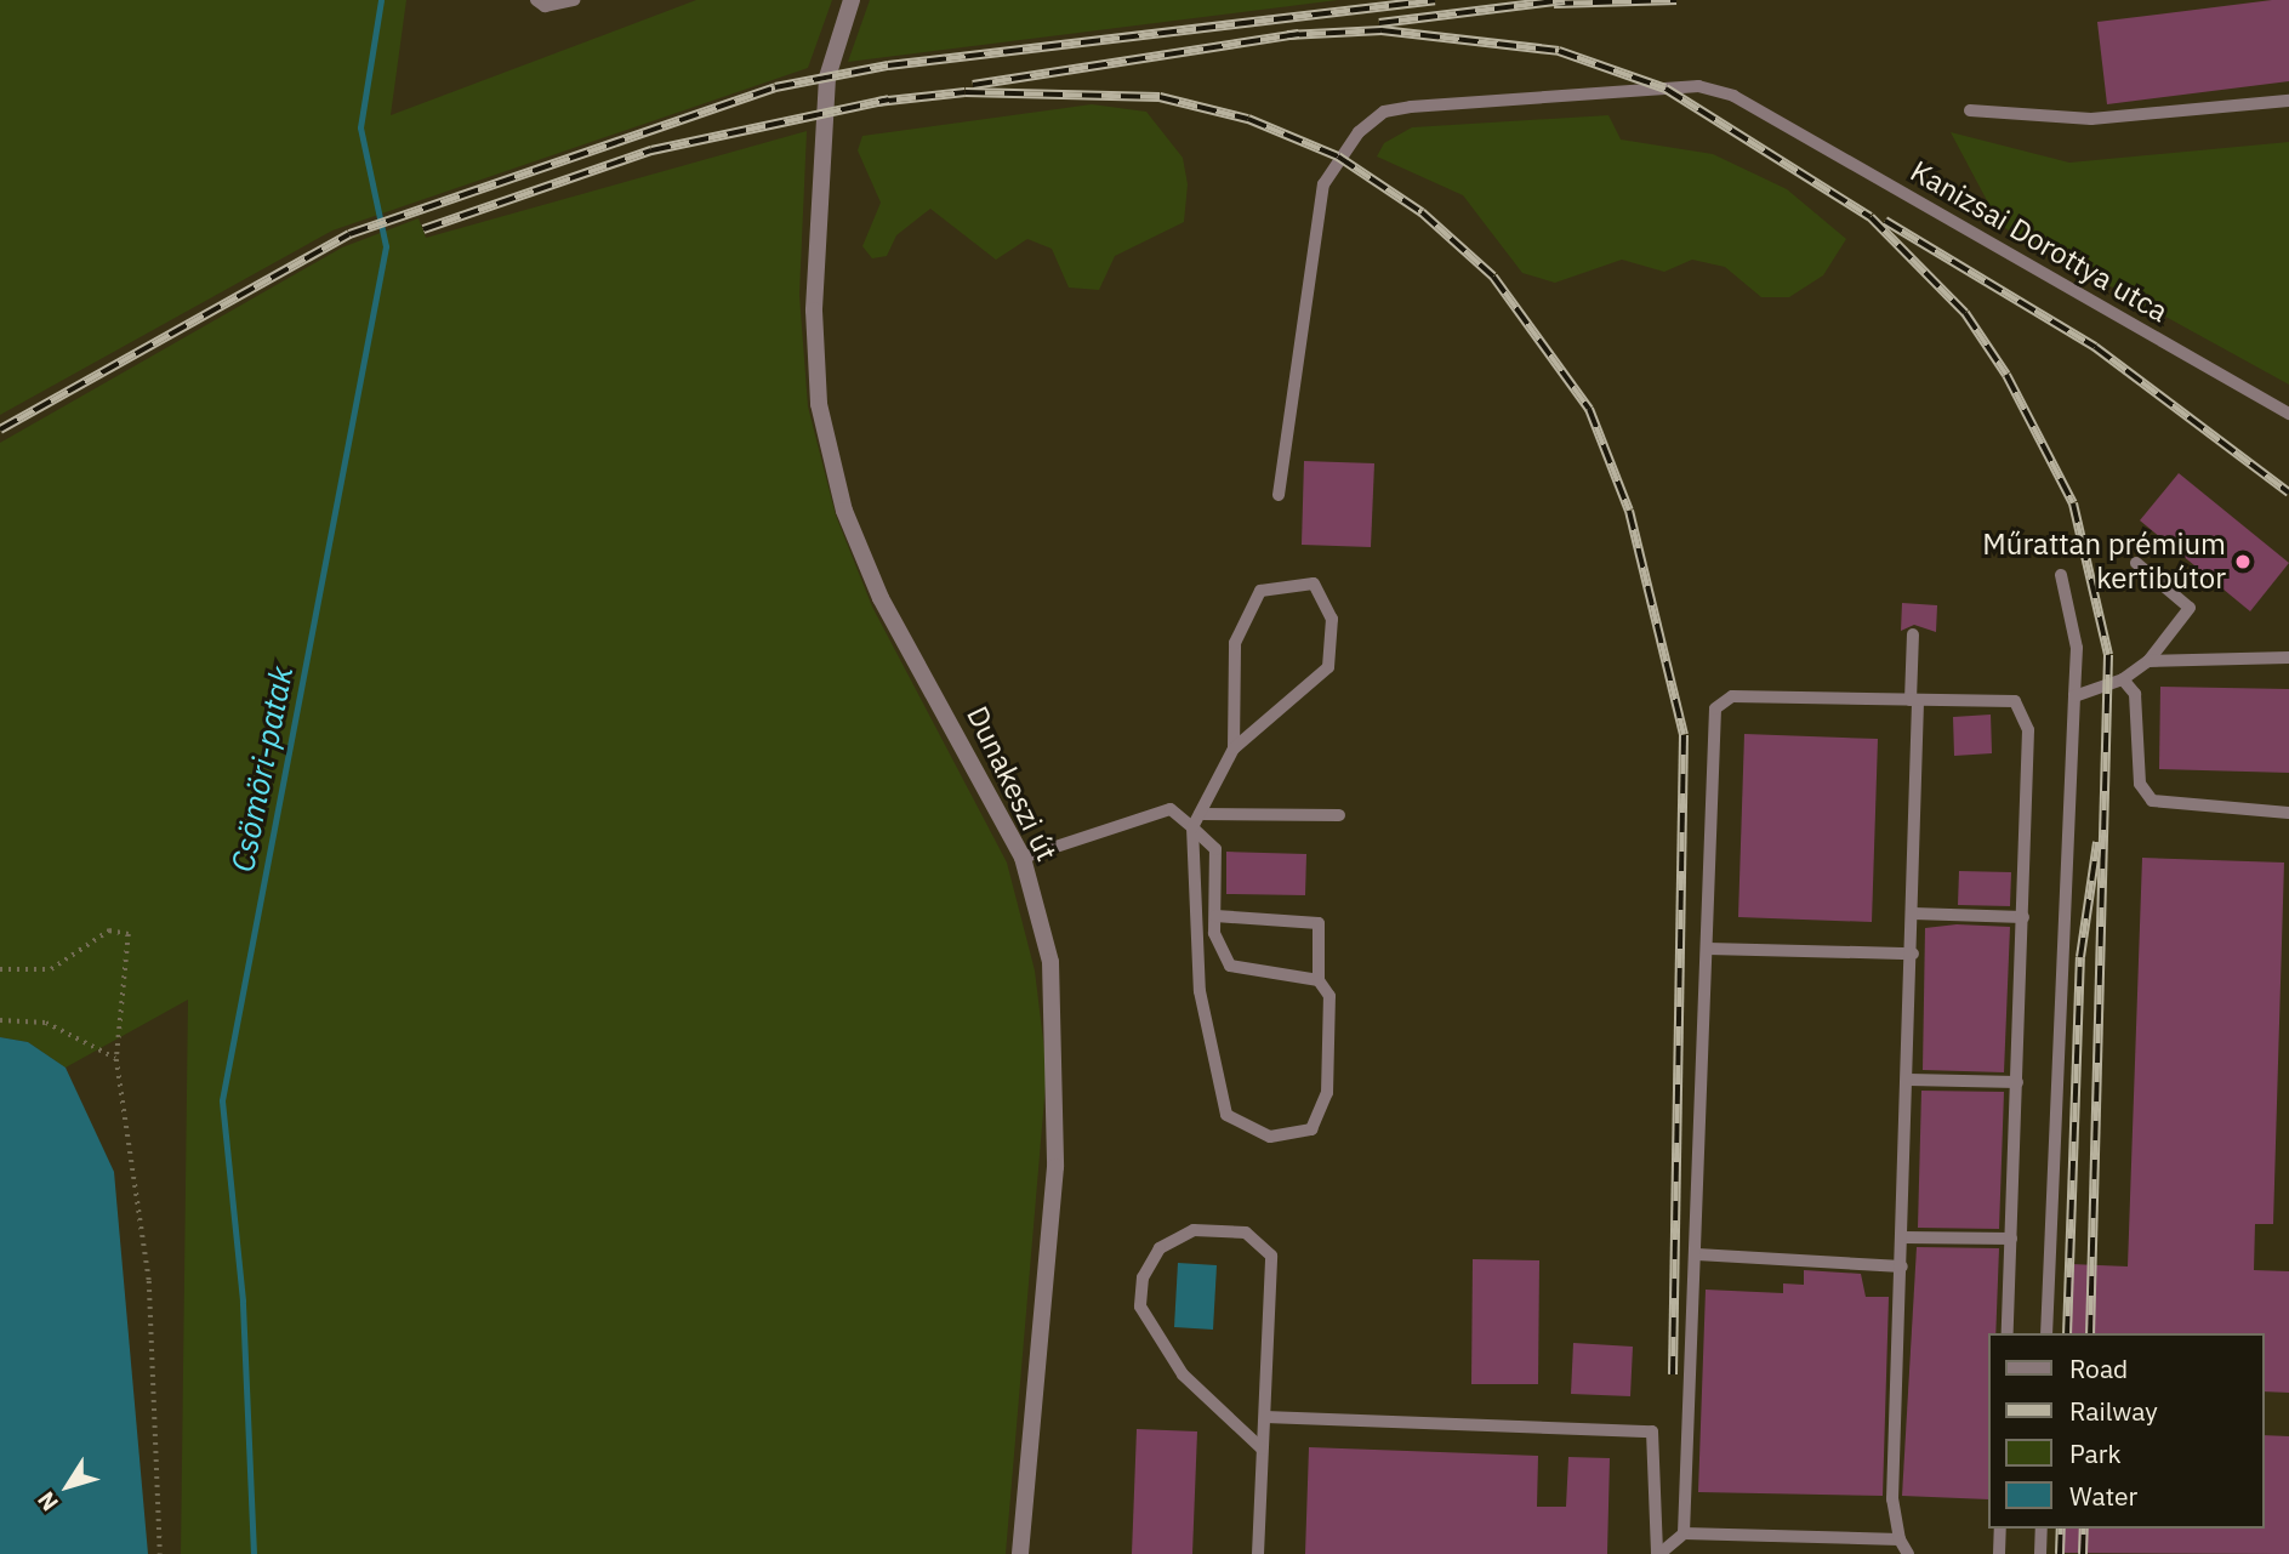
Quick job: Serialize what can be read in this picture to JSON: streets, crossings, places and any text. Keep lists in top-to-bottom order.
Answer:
{
  "streets": {
    "street": ["Dunakeszi út"],
    "lane": ["Kanizsai Dorottya utca"]
  },
  "water": ["Csömöri-patak"],
  "places": ["Műrattan prémium kertibútor"],
  "legend": [
    "Road",
    "Railway",
    "Park",
    "Water"
  ],
  "north": "bottom left"
}
